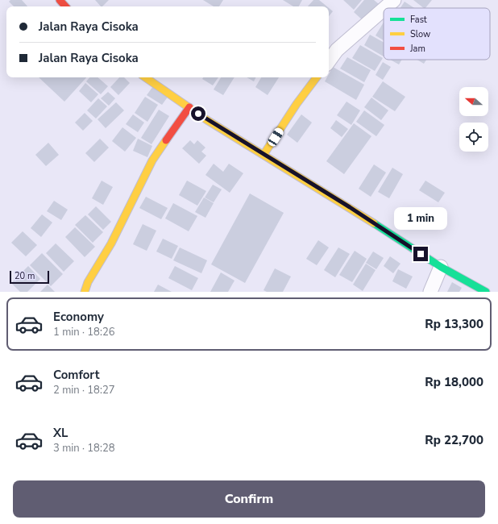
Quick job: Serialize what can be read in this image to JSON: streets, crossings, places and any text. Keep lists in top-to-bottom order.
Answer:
{
  "legend": ["Fast", "Slow", "Jam"],
  "scale_bar": "20 m",
  "north": "left",
  "page": {
    "banner": ["Jalan Raya Cisoka", "Jalan Raya Cisoka"],
    "bubble": "1 min",
    "scale": "20 m",
    "list": [
      {
        "name": "Economy",
        "note": "1 min · 18:26",
        "value": "Rp 13,300"
      },
      {
        "name": "Comfort",
        "note": "2 min · 18:27",
        "value": "Rp 18,000"
      },
      {
        "name": "XL",
        "note": "3 min · 18:28",
        "value": "Rp 22,700"
      }
    ],
    "buttons": "Confirm"
  }
}
